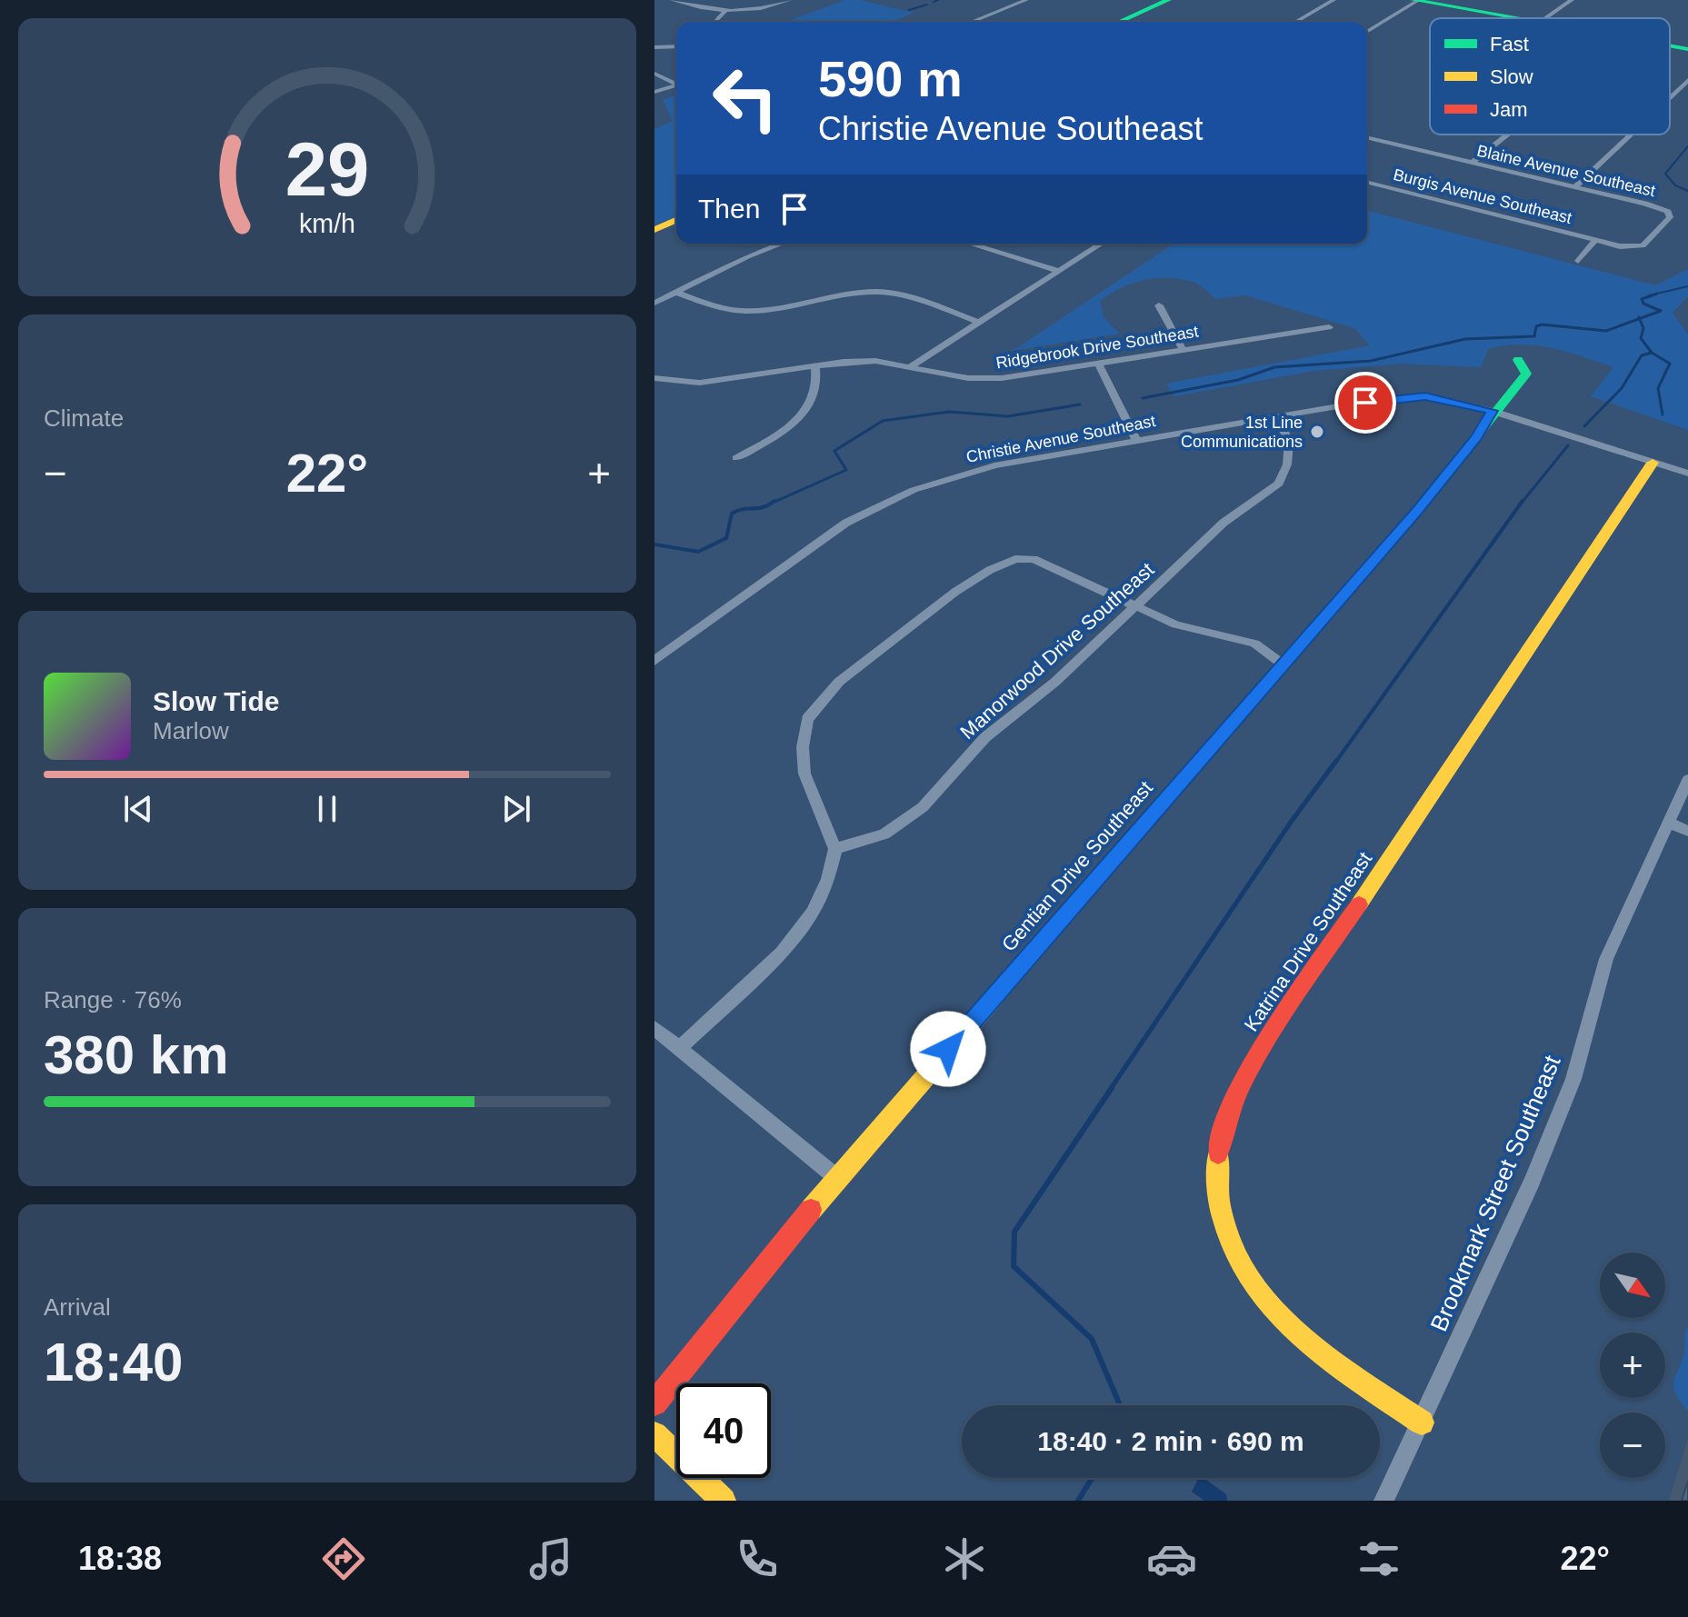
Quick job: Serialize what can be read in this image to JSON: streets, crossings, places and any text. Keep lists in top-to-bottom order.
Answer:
{
  "streets": {
    "street": [
      "Blaine Avenue Southeast",
      "Burgis Avenue Southeast",
      "Ridgebrook Drive Southeast",
      "Christie Avenue Southeast",
      "Manorwood Drive Southeast",
      "Gentian Drive Southeast",
      "Katrina Drive Southeast",
      "Brookmark Street Southeast"
    ]
  },
  "crossings": [
    ["Blaine Avenue Southeast", "Burgis Avenue Southeast"],
    ["Christie Avenue Southeast", "Manorwood Drive Southeast"],
    ["Christie Avenue Southeast", "Gentian Drive Southeast"],
    ["Christie Avenue Southeast", "Katrina Drive Southeast"],
    ["Katrina Drive Southeast", "Brookmark Street Southeast"]
  ],
  "places": ["1st Line Communications"],
  "legend": ["Fast", "Slow", "Jam"],
  "north": "bottom right",
  "page": {
    "turn": ["590 m", "Christie Avenue Southeast"],
    "then": "Then",
    "tile": [
      "Climate",
      ["Range · 76%", "380 km"],
      ["Arrival", "18:40"]
    ],
    "heat": ["−", "22°", "+"],
    "song": ["Slow Tide", "Marlow"],
    "map_buttons": ["+", "−"],
    "limit": "40",
    "trip": "18:40 · 2 min · 690 m",
    "tabs": ["18:38", "22°"],
    "gauge": ["29", "km/h"]
  }
}
